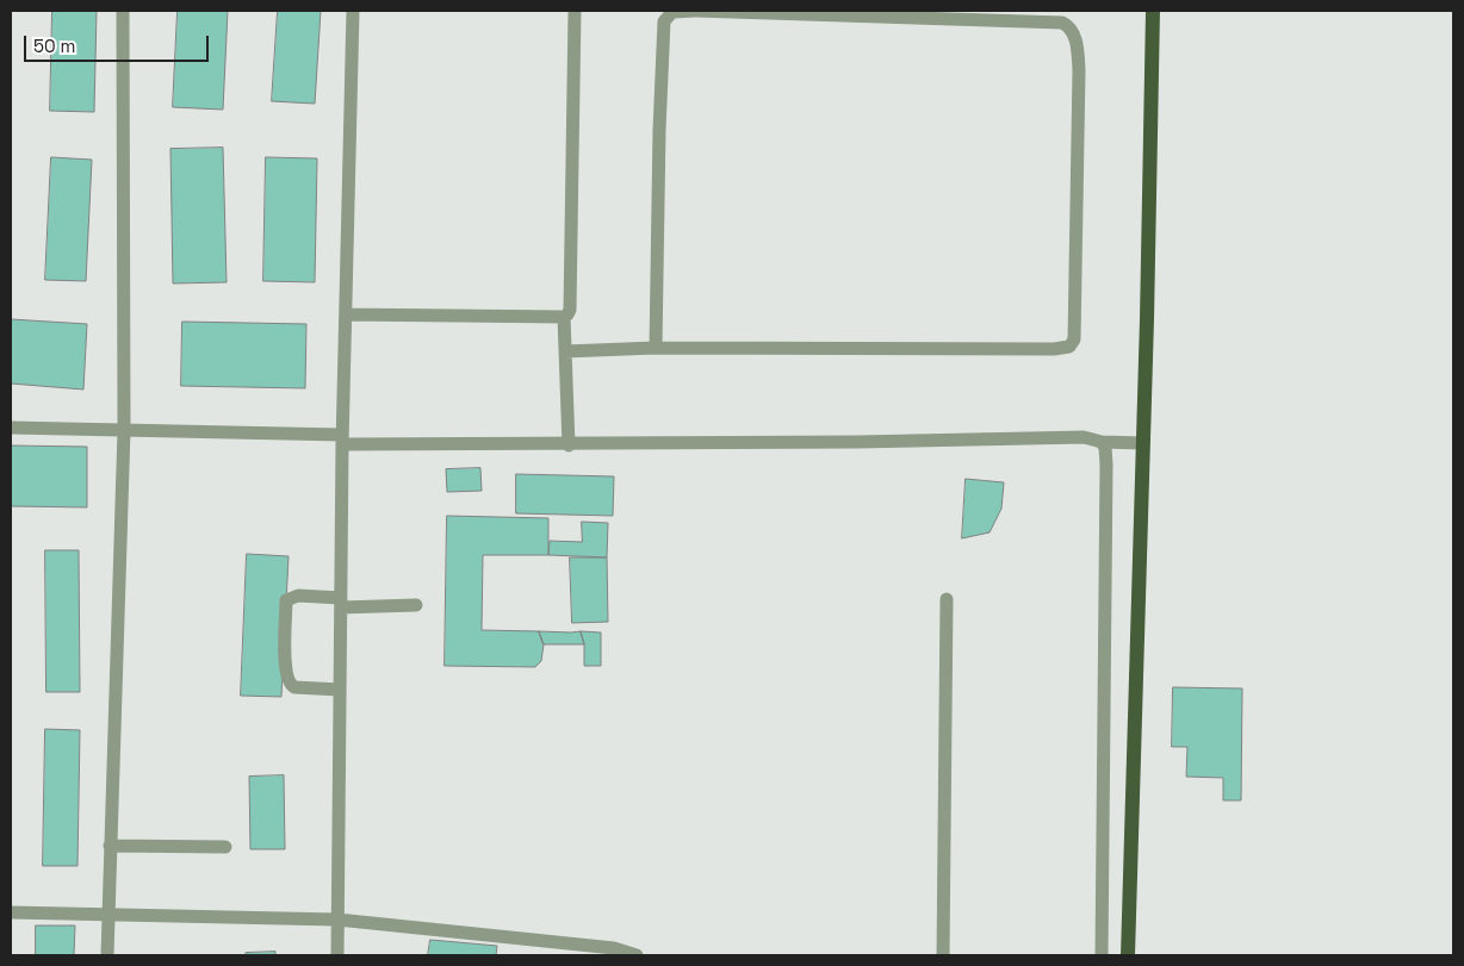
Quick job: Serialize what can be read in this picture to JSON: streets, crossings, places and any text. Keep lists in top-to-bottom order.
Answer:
{
  "scale_bar": "50 m"
}
